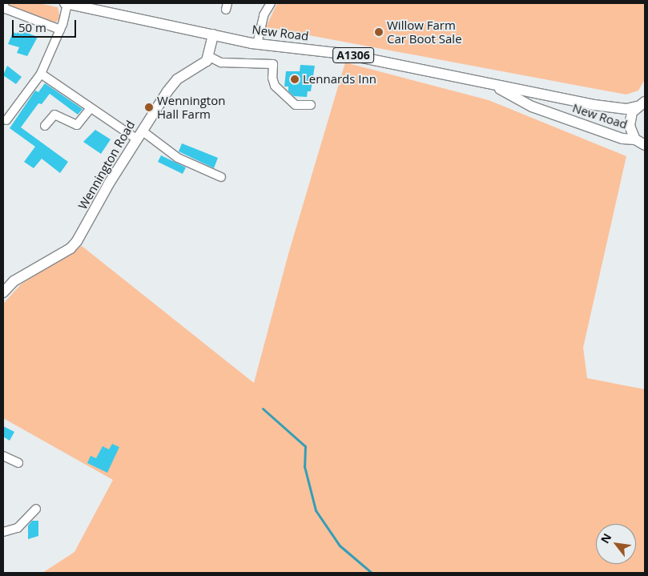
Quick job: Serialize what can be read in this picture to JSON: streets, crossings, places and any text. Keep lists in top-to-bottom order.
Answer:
{
  "streets": {
    "main road": ["New Road", "A1306", "Wennington Road"]
  },
  "places": ["Willow Farm Car Boot Sale", "Lennards Inn", "Wennington Hall Farm"],
  "scale_bar": "50 m",
  "north": "top left"
}
